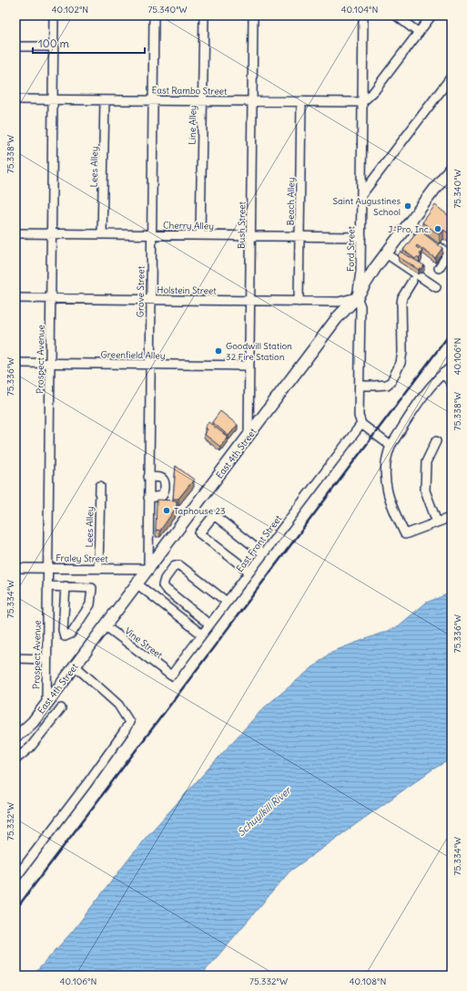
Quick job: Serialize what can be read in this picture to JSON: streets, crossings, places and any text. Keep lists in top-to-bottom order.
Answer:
{
  "streets": {
    "main road": ["East 4th Street"],
    "street": [
      "East Rambo Street",
      "Line Alley",
      "Lees Alley",
      "Beach Alley",
      "Cherry Alley",
      "Bush Street",
      "Ford Street",
      "Holstein Street",
      "Grove Street",
      "Greenfield Alley",
      "Prospect Avenue",
      "East Front Street",
      "Fraley Street",
      "Vine Street"
    ]
  },
  "crossings": [
    ["East Rambo Street", "Line Alley"],
    ["East Rambo Street", "Lees Alley"],
    ["East Rambo Street", "Beach Alley"],
    ["East Rambo Street", "Bush Street"],
    ["East Rambo Street", "Ford Street"],
    ["East Rambo Street", "Grove Street"],
    ["East Rambo Street", "Prospect Avenue"],
    ["Line Alley", "Cherry Alley"],
    ["Lees Alley", "Cherry Alley"],
    ["Lees Alley", "Fraley Street"],
    ["Beach Alley", "Cherry Alley"],
    ["Beach Alley", "Holstein Street"],
    ["Cherry Alley", "Bush Street"],
    ["Cherry Alley", "Ford Street"],
    ["Cherry Alley", "Grove Street"],
    ["Cherry Alley", "Prospect Avenue"],
    ["Bush Street", "Holstein Street"],
    ["Bush Street", "Greenfield Alley"],
    ["Bush Street", "East 4th Street"],
    ["Ford Street", "Holstein Street"],
    ["Ford Street", "East 4th Street"],
    ["Ford Street", "East Front Street"],
    ["Holstein Street", "Grove Street"],
    ["Holstein Street", "Prospect Avenue"],
    ["Holstein Street", "East 4th Street"],
    ["Grove Street", "Greenfield Alley"],
    ["Grove Street", "East 4th Street"],
    ["Grove Street", "Fraley Street"],
    ["Greenfield Alley", "Prospect Avenue"],
    ["Prospect Avenue", "East 4th Street"],
    ["Prospect Avenue", "Fraley Street"],
    ["East 4th Street", "Fraley Street"],
    ["East 4th Street", "Vine Street"],
    ["East Front Street", "Vine Street"]
  ],
  "water": ["Schuylkill River"],
  "places": [
    "Saint Augustines School",
    "J-Pro, Inc.",
    "Goodwill Station 32 Fire Station",
    "Taphouse 23"
  ],
  "scale_bar": "100 m",
  "coordinates": [
    "40.102°N",
    "75.340°W",
    "40.104°N",
    "75.338°W",
    "40.106°N",
    "75.336°W",
    "75.334°W",
    "75.332°W",
    "40.108°N"
  ]
}
